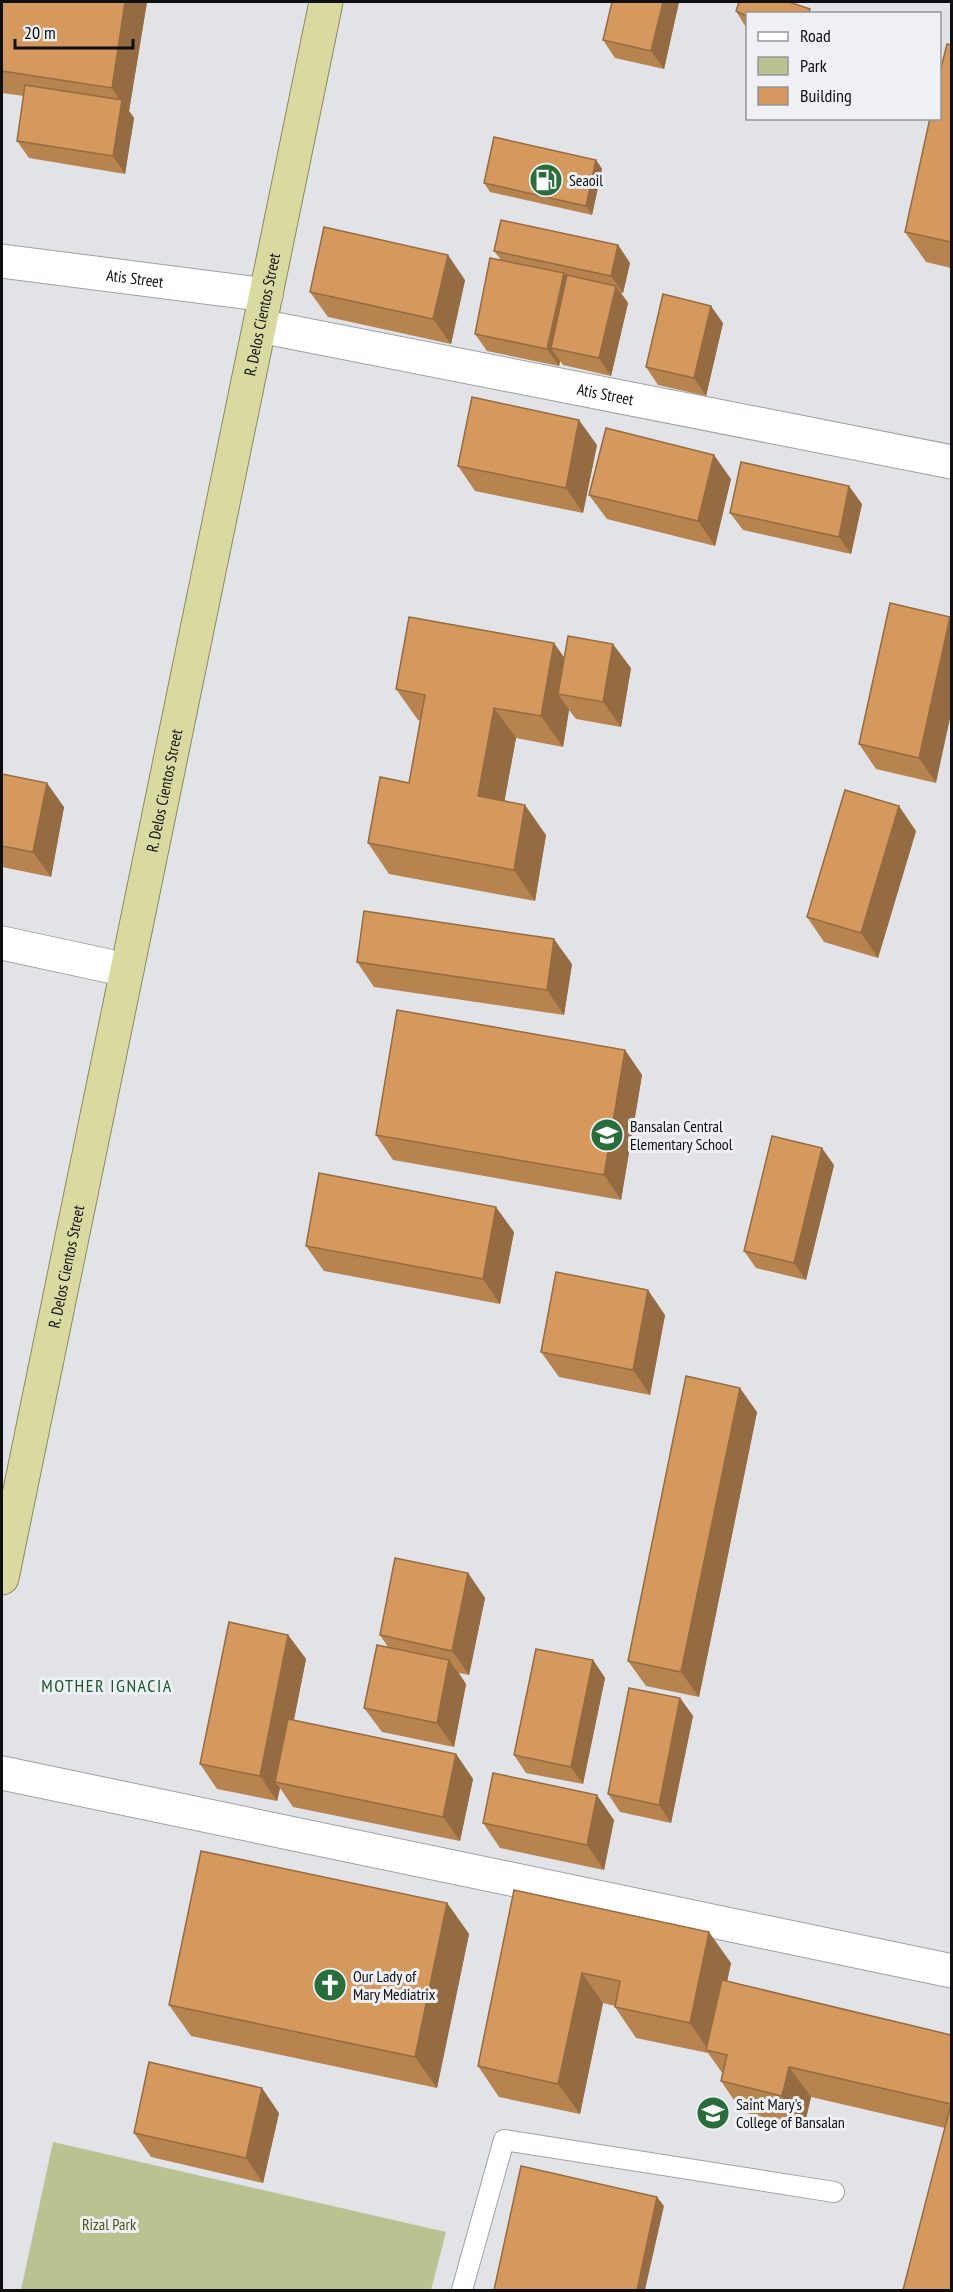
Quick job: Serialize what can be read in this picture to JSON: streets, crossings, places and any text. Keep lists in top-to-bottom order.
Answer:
{
  "streets": {
    "highway": ["R. Delos Cientos Street"],
    "street": ["Atis Street"]
  },
  "crossings": [
    ["Atis Street", "R. Delos Cientos Street"]
  ],
  "districts": ["MOTHER IGNACIA"],
  "parks": ["Rizal Park"],
  "places": {
    "fuel station": ["Seaoil"],
    "school or university": ["Bansalan Central Elementary School", "Saint Mary's College of Bansalan"],
    "church": ["Our Lady of Mary Mediatrix"]
  },
  "legend": ["Road", "Park", "Building"],
  "scale_bar": "20 m"
}
